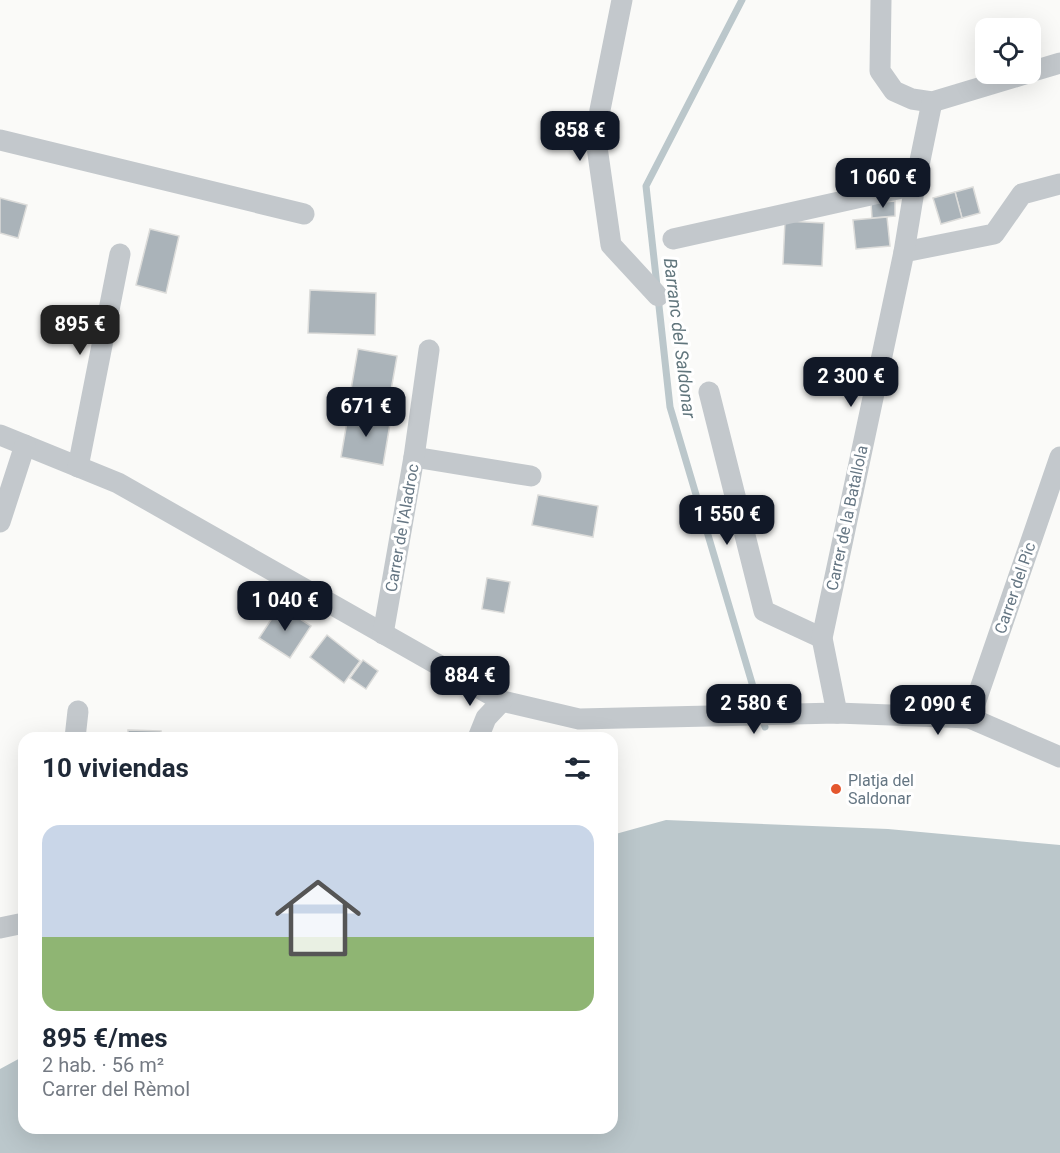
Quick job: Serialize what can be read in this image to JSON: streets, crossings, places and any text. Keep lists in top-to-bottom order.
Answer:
{
  "streets": {
    "street": ["Carrer de la Batallola", "Carrer de l'Aladroc", "Carrer del Pic"]
  },
  "water": ["Barranc del Saldonar"],
  "places": ["Platja del Saldonar"],
  "page": {
    "price": [
      "858 €",
      "1 060 €",
      "895 €",
      "2 300 €",
      "671 €",
      "1 550 €",
      "1 040 €",
      "884 €",
      "2 580 €",
      "2 090 €"
    ],
    "heading": "10 viviendas",
    "list": [
      {
        "name": "895 €/mes",
        "note": "2 hab. · 56 m² · Carrer del Rèmol"
      }
    ]
  }
}
